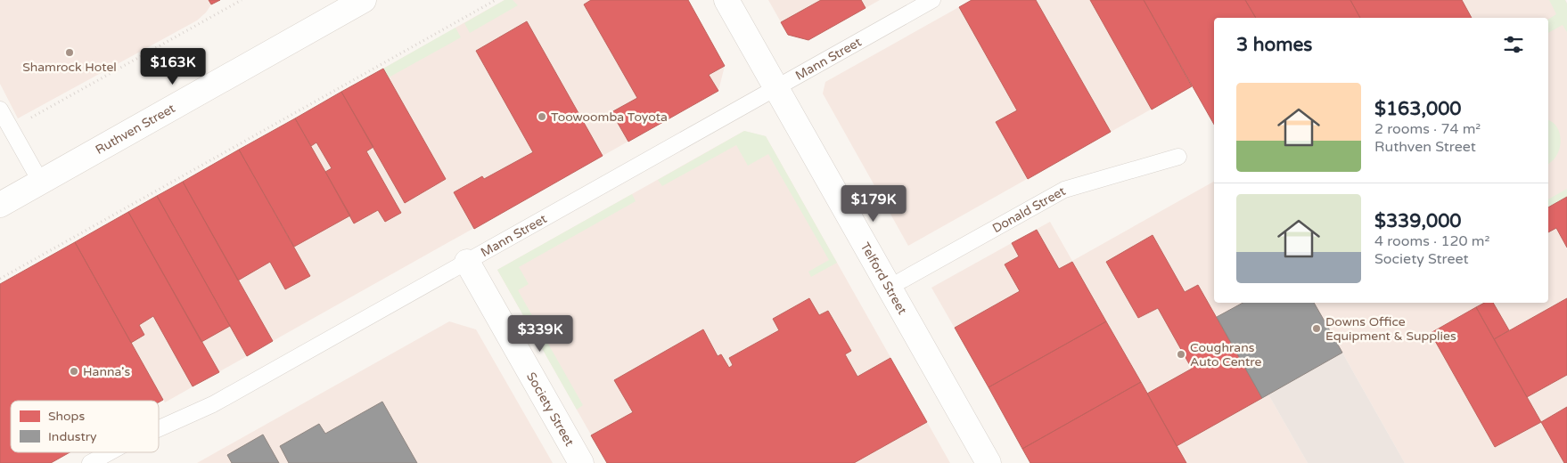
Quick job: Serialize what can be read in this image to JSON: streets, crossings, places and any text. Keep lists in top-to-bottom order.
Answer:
{
  "streets": {
    "street": ["Ruthven Street", "Telford Street", "Society Street"],
    "lane": ["Mann Street", "Donald Street"]
  },
  "crossings": [
    ["Mann Street", "Telford Street"],
    ["Mann Street", "Society Street"],
    ["Donald Street", "Telford Street"]
  ],
  "places": [
    "Shamrock Hotel",
    "Toowoomba Toyota",
    "Downs Office Equipment & Supplies",
    "Coughrans Auto Centre",
    "Hanna's"
  ],
  "legend": ["Shops", "Industry"],
  "page": {
    "heading": "3 homes",
    "price": ["$163K", "$179K", "$339K"],
    "list": [
      {
        "name": "$163,000",
        "note": "2 rooms · 74 m² · Ruthven Street"
      },
      {
        "name": "$339,000",
        "note": "4 rooms · 120 m² · Society Street"
      }
    ]
  }
}
